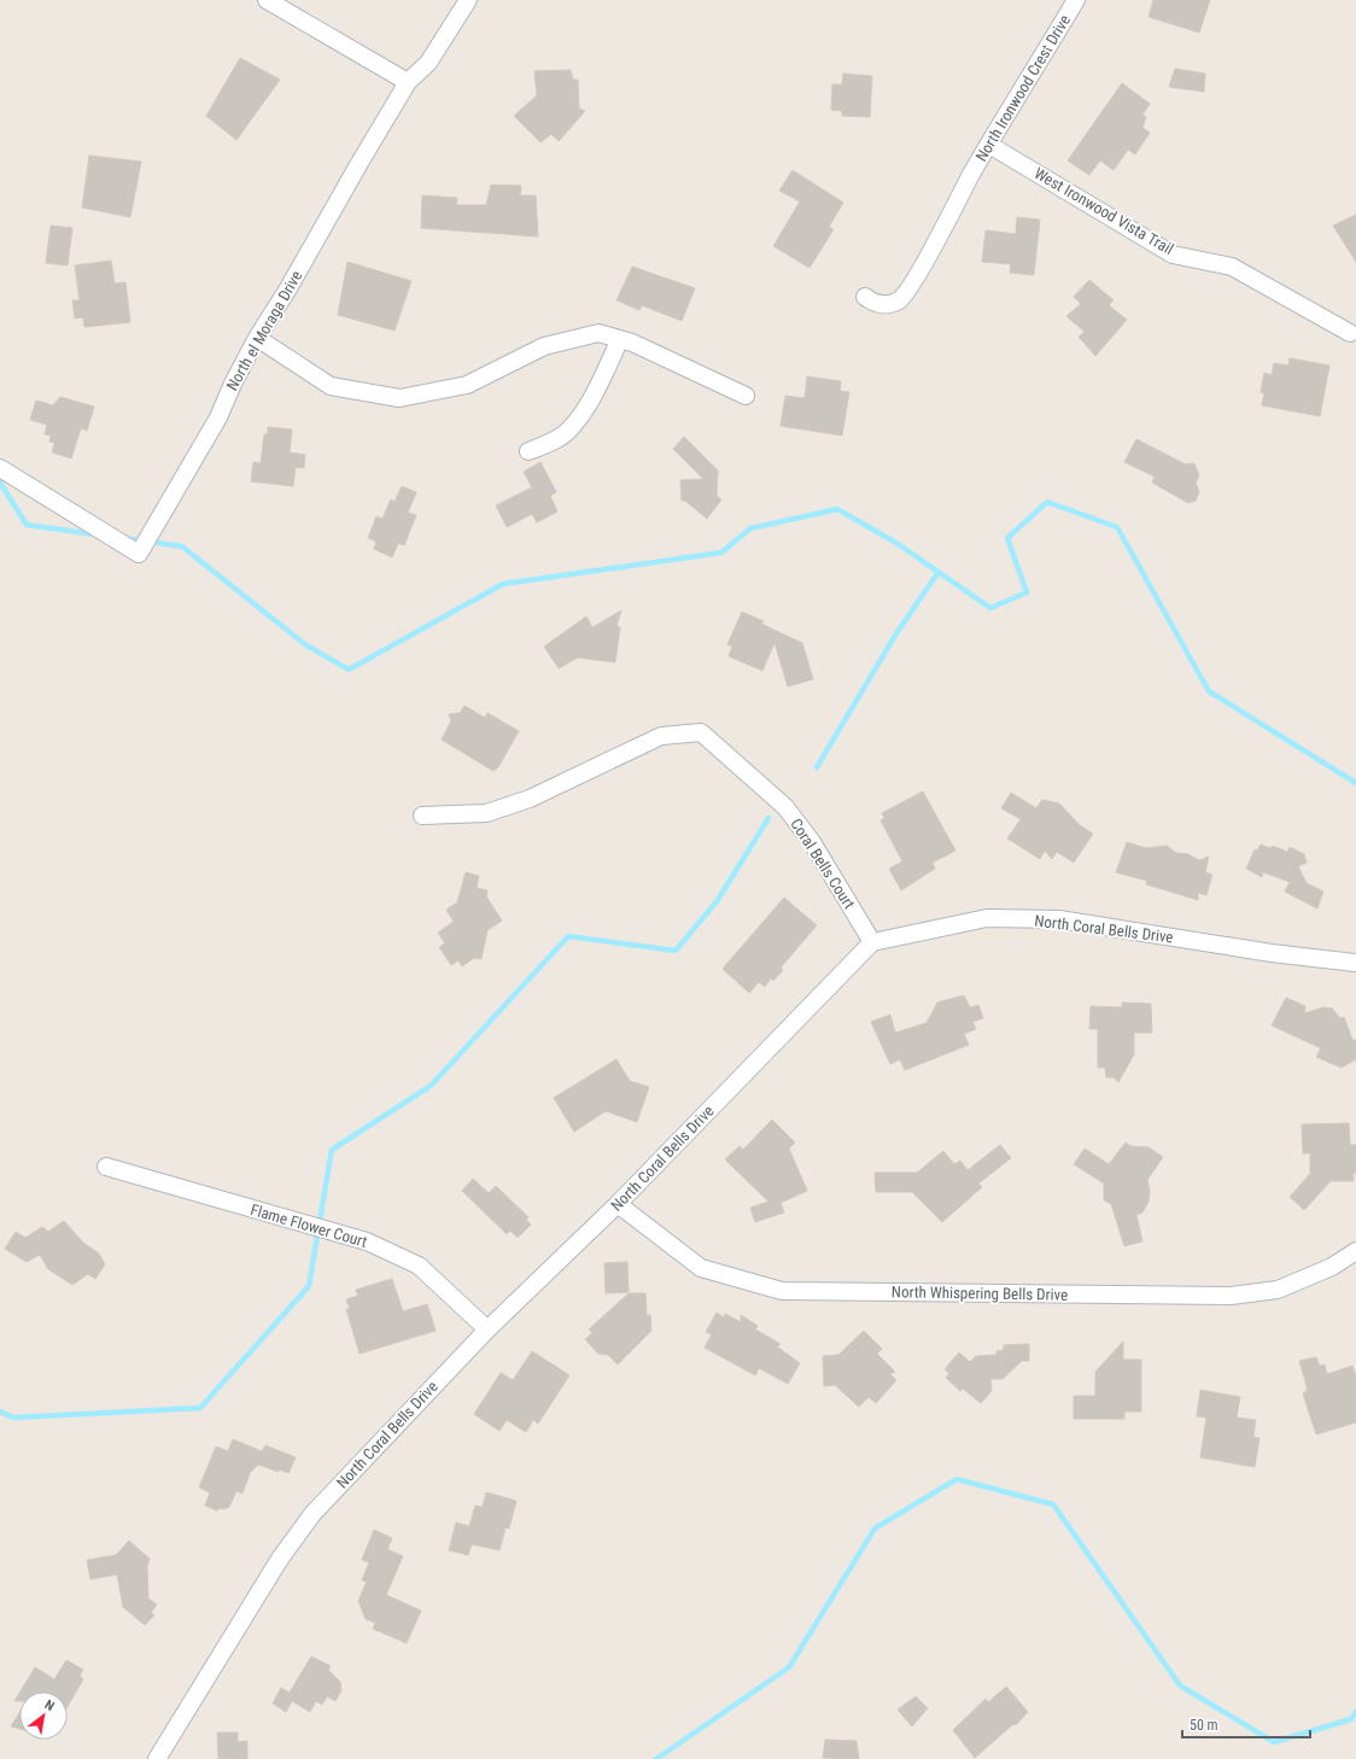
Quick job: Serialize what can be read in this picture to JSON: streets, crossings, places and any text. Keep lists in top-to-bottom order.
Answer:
{
  "streets": {
    "street": [
      "North Ironwood Crest Drive",
      "West Ironwood Vista Trail",
      "North el Moraga Drive",
      "Coral Bells Court",
      "North Coral Bells Drive",
      "Flame Flower Court",
      "North Whispering Bells Drive"
    ]
  },
  "crossings": [
    ["North Ironwood Crest Drive", "West Ironwood Vista Trail"],
    ["Coral Bells Court", "North Coral Bells Drive"],
    ["North Coral Bells Drive", "Flame Flower Court"],
    ["North Coral Bells Drive", "North Whispering Bells Drive"]
  ],
  "scale_bar": "50 m",
  "north": "top right"
}
